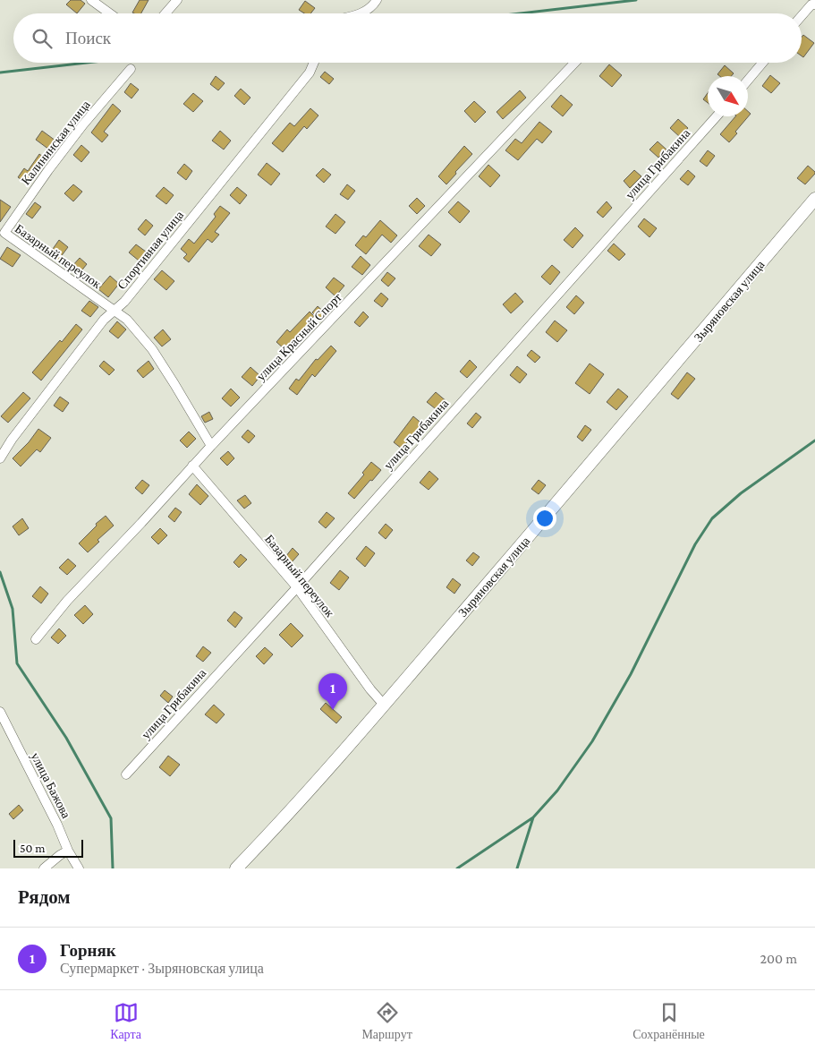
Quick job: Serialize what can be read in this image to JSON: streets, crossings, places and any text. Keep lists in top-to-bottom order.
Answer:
{
  "streets": {
    "street": [
      "Калининская улица",
      "улица Грибакина",
      "Спортивная улица",
      "Базарный переулок",
      "Зыряновская улица",
      "улица Красный Спорт",
      "улица Бажова"
    ]
  },
  "crossings": [
    ["Калининская улица", "Базарный переулок"],
    ["улица Грибакина", "Базарный переулок"],
    ["Спортивная улица", "Базарный переулок"],
    ["Базарный переулок", "Зыряновская улица"],
    ["Базарный переулок", "улица Красный Спорт"]
  ],
  "scale_bar": "50 m",
  "north": "bottom right",
  "page": {
    "search": "Поиск",
    "pins": "1",
    "scale": "50 m",
    "heading": "Рядом",
    "list": [
      {
        "mark": "1",
        "name": "Горняк",
        "note": "Супермаркет · Зыряновская улица",
        "value": "200 m"
      }
    ],
    "nav": ["Карта", "Маршрут", "Сохранённые"]
  }
}
